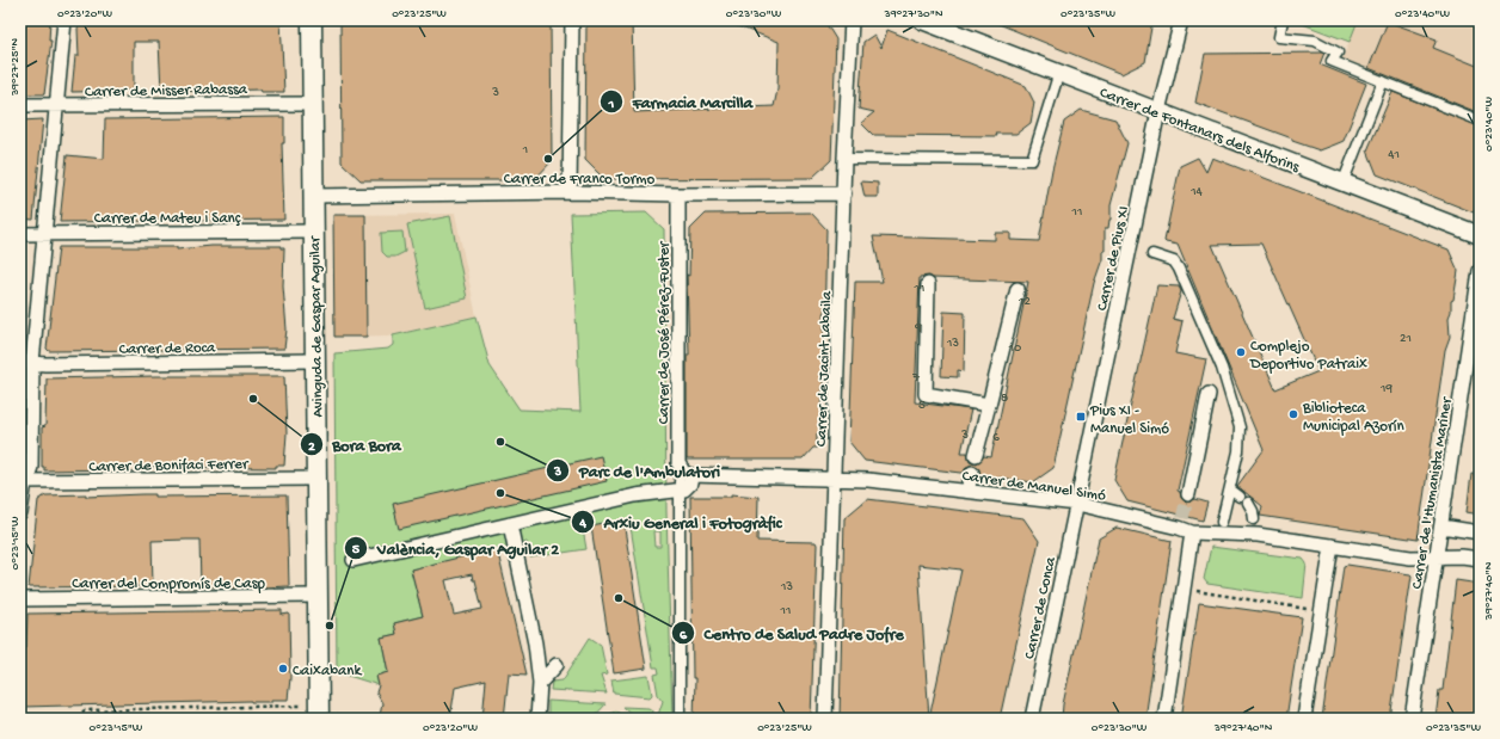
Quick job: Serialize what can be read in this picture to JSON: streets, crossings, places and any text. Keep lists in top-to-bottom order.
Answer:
{
  "streets": {
    "main road": ["Avinguda de Gaspar Aguilar"],
    "street": [
      "Carrer de Misser Rabassa",
      "Carrer de Fontanars dels Alforins",
      "Carrer de Franco Tormo",
      "Carrer de Mateu i Sanç",
      "Carrer de Pius XI",
      "Carrer de José Pérez-Fuster",
      "Carrer de Roca",
      "Carrer de Jacint Labaila",
      "Carrer de Bonifaci Ferrer",
      "Carrer de Manuel Simó",
      "Carrer de l'Humanista Mariner",
      "Carrer del Compromís de Casp",
      "Carrer de Conca"
    ]
  },
  "crossings": [
    ["Carrer de Misser Rabassa", "Avinguda de Gaspar Aguilar"],
    ["Carrer de Fontanars dels Alforins", "Carrer de Pius XI"],
    ["Carrer de Franco Tormo", "Avinguda de Gaspar Aguilar"],
    ["Carrer de Franco Tormo", "Carrer de José Pérez-Fuster"],
    ["Carrer de Franco Tormo", "Carrer de Jacint Labaila"],
    ["Carrer de Mateu i Sanç", "Avinguda de Gaspar Aguilar"],
    ["Carrer de Pius XI", "Carrer de Manuel Simó"],
    ["Carrer de Pius XI", "Carrer de Conca"],
    ["Avinguda de Gaspar Aguilar", "Carrer de Roca"],
    ["Avinguda de Gaspar Aguilar", "Carrer de Bonifaci Ferrer"],
    ["Avinguda de Gaspar Aguilar", "Carrer del Compromís de Casp"],
    ["Carrer de José Pérez-Fuster", "Carrer de Manuel Simó"],
    ["Carrer de Jacint Labaila", "Carrer de Manuel Simó"],
    ["Carrer de Manuel Simó", "Carrer de l'Humanista Mariner"],
    ["Carrer de Manuel Simó", "Carrer de Conca"]
  ],
  "places": {
    "other": [
      "Farmacia Marcilla",
      "Complejo Deportivo Patraix",
      "Bora Bora",
      "Biblioteca Municipal Azorín",
      "Parc de l'Ambulatori",
      "Arxiu General i Fotogràfic",
      "Centro de Salud Padre Jofre",
      "València, Gaspar Aguilar 2",
      "Caixabank"
    ],
    "transit": ["Pius XI - Manuel Simó"]
  },
  "house_numbers": [
    "3",
    "1",
    "41",
    "14",
    "11",
    "11",
    "12",
    "9",
    "21",
    "13",
    "10",
    "7",
    "19",
    "8",
    "5",
    "3",
    "6",
    "13",
    "11"
  ],
  "coordinates": [
    "0°23'20\"W",
    "0°23'25\"W",
    "0°23'30\"W",
    "39°27'30\"N",
    "0°23'35\"W",
    "0°23'40\"W",
    "39°27'25\"N",
    "0°23'15\"W",
    "39°27'40\"N"
  ]
}
